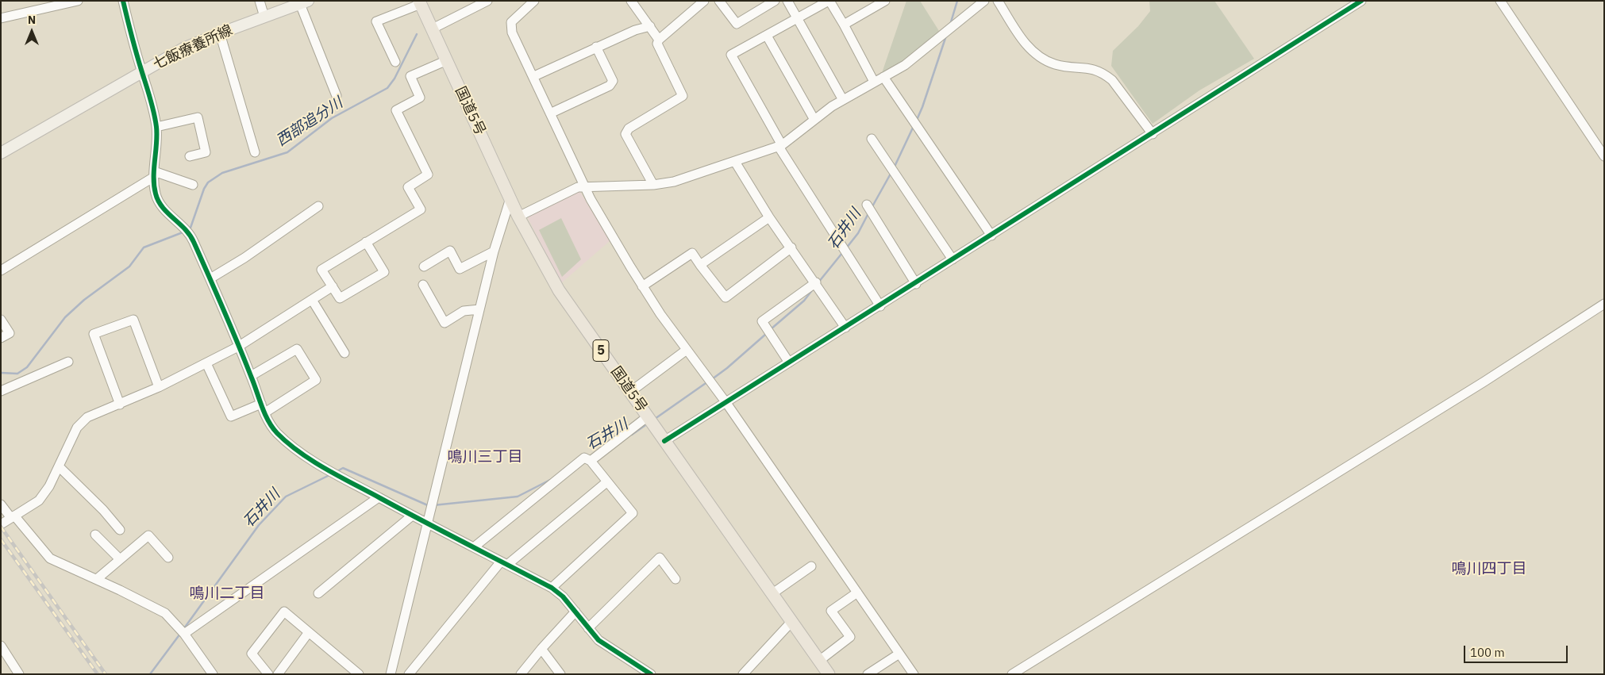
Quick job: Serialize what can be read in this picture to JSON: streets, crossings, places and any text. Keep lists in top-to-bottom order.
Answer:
{
  "streets": {
    "highway": ["国道5号", "5"],
    "main road": ["七飯療養所線"]
  },
  "districts": ["鳴川三丁目", "鳴川四丁目", "鳴川二丁目"],
  "water": ["西部追分川", "石井川"],
  "scale_bar": "100 m",
  "north": "top"
}
